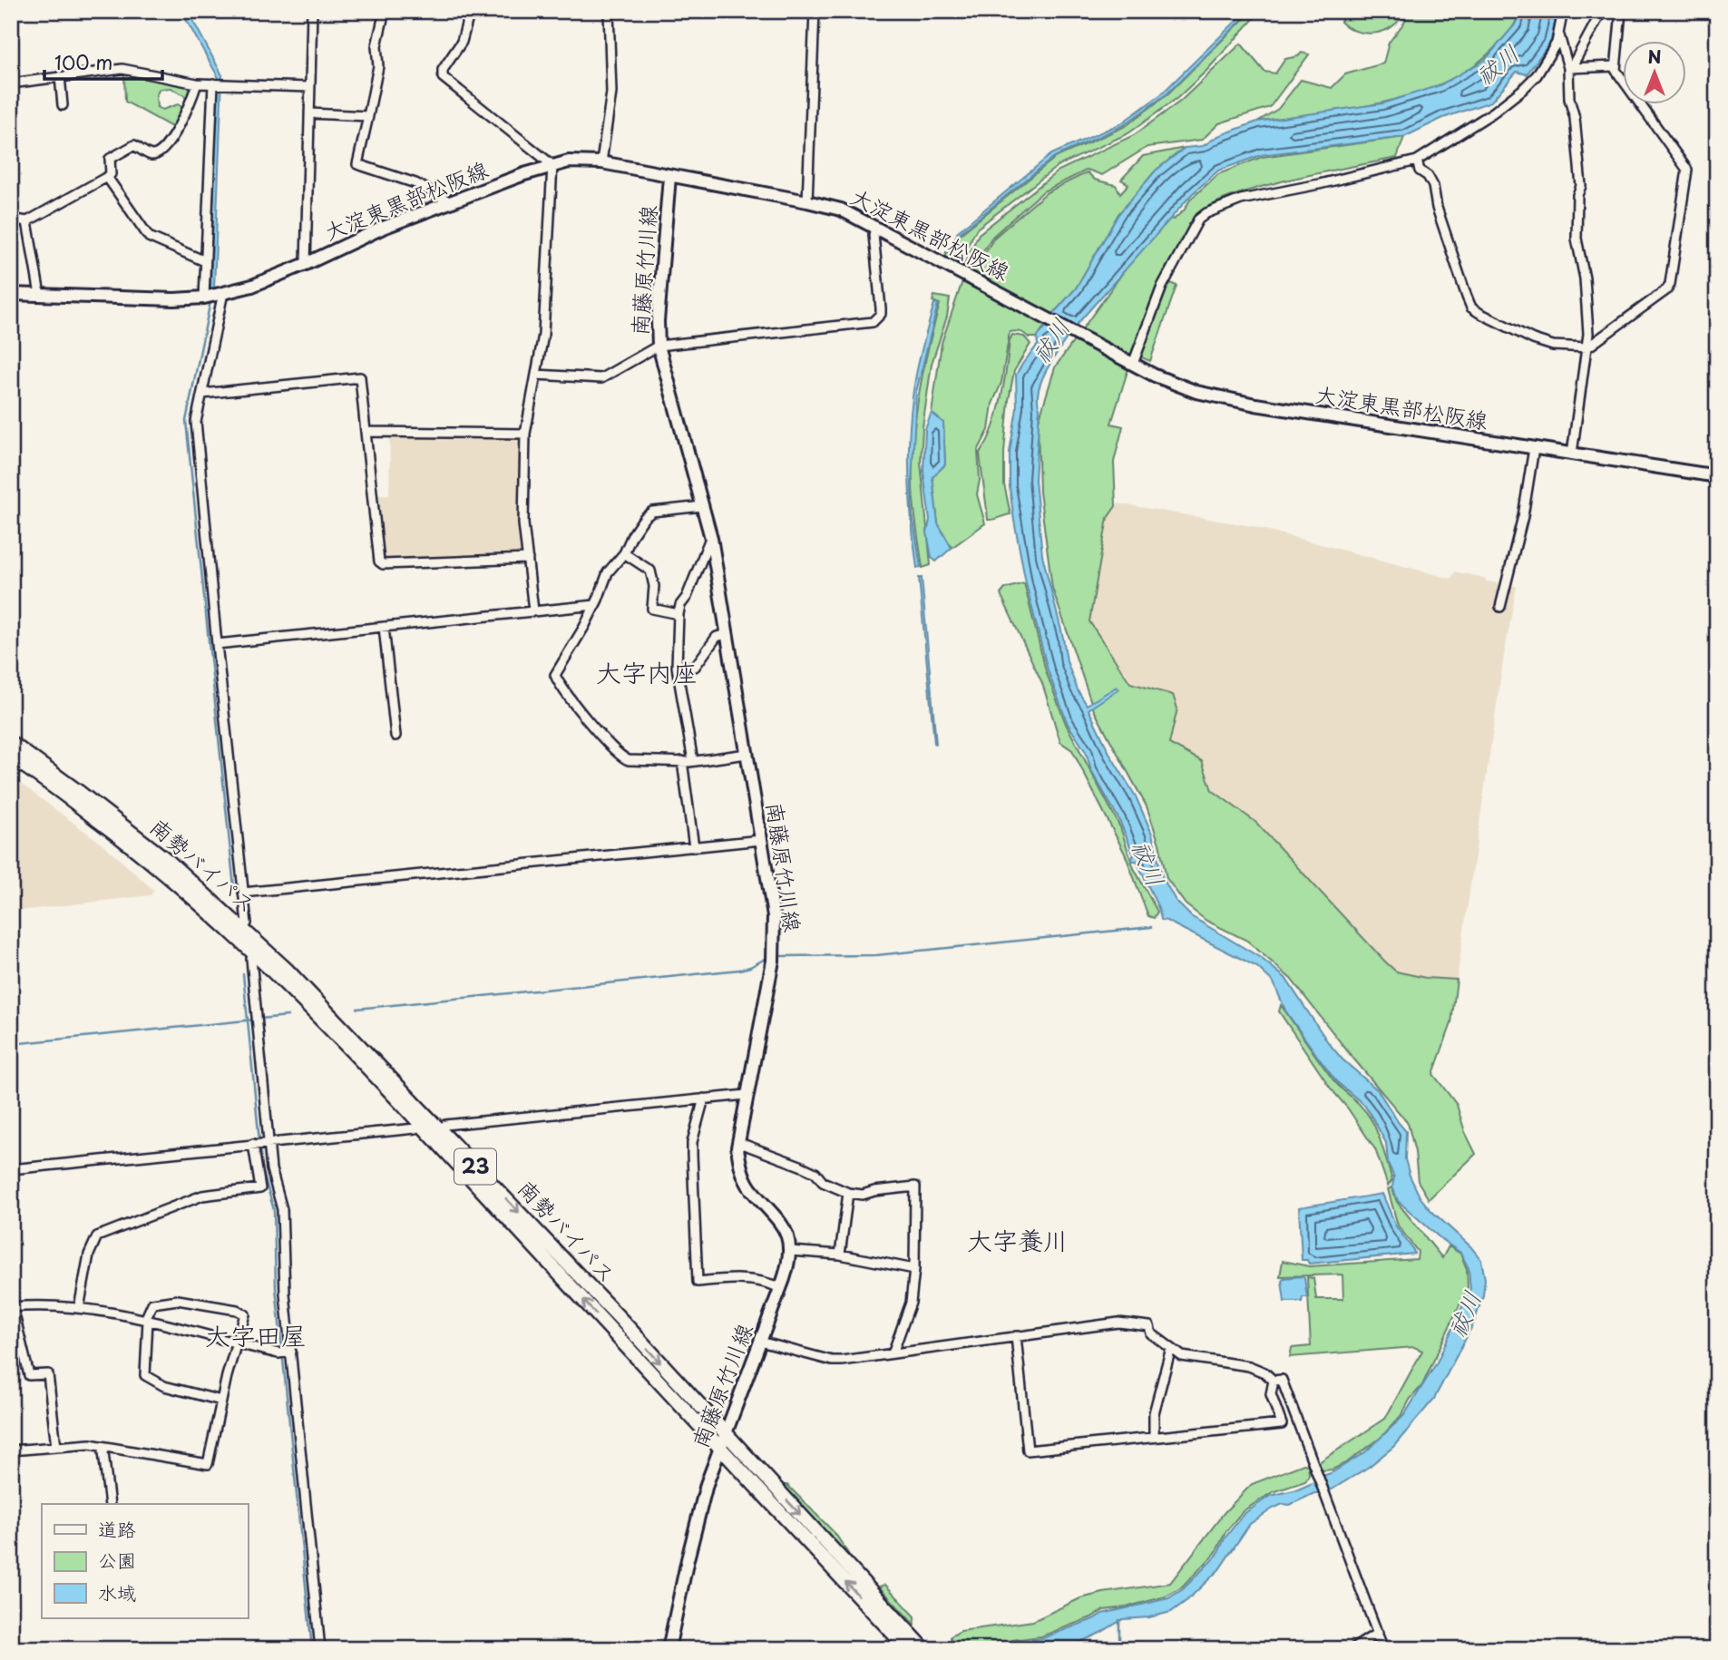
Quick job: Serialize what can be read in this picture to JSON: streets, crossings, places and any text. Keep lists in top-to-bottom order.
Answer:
{
  "streets": {
    "highway": ["南勢バイパス", "23"],
    "main road": ["大淀東黒部松阪線", "南藤原竹川線"]
  },
  "crossings": [
    ["大淀東黒部松阪線", "南藤原竹川線"],
    ["南藤原竹川線", "南勢バイパス"]
  ],
  "districts": ["大字内座", "大字養川", "大字田屋"],
  "water": ["祓川"],
  "legend": ["道路", "公園", "水域"],
  "scale_bar": "100 m",
  "north": "top"
}
